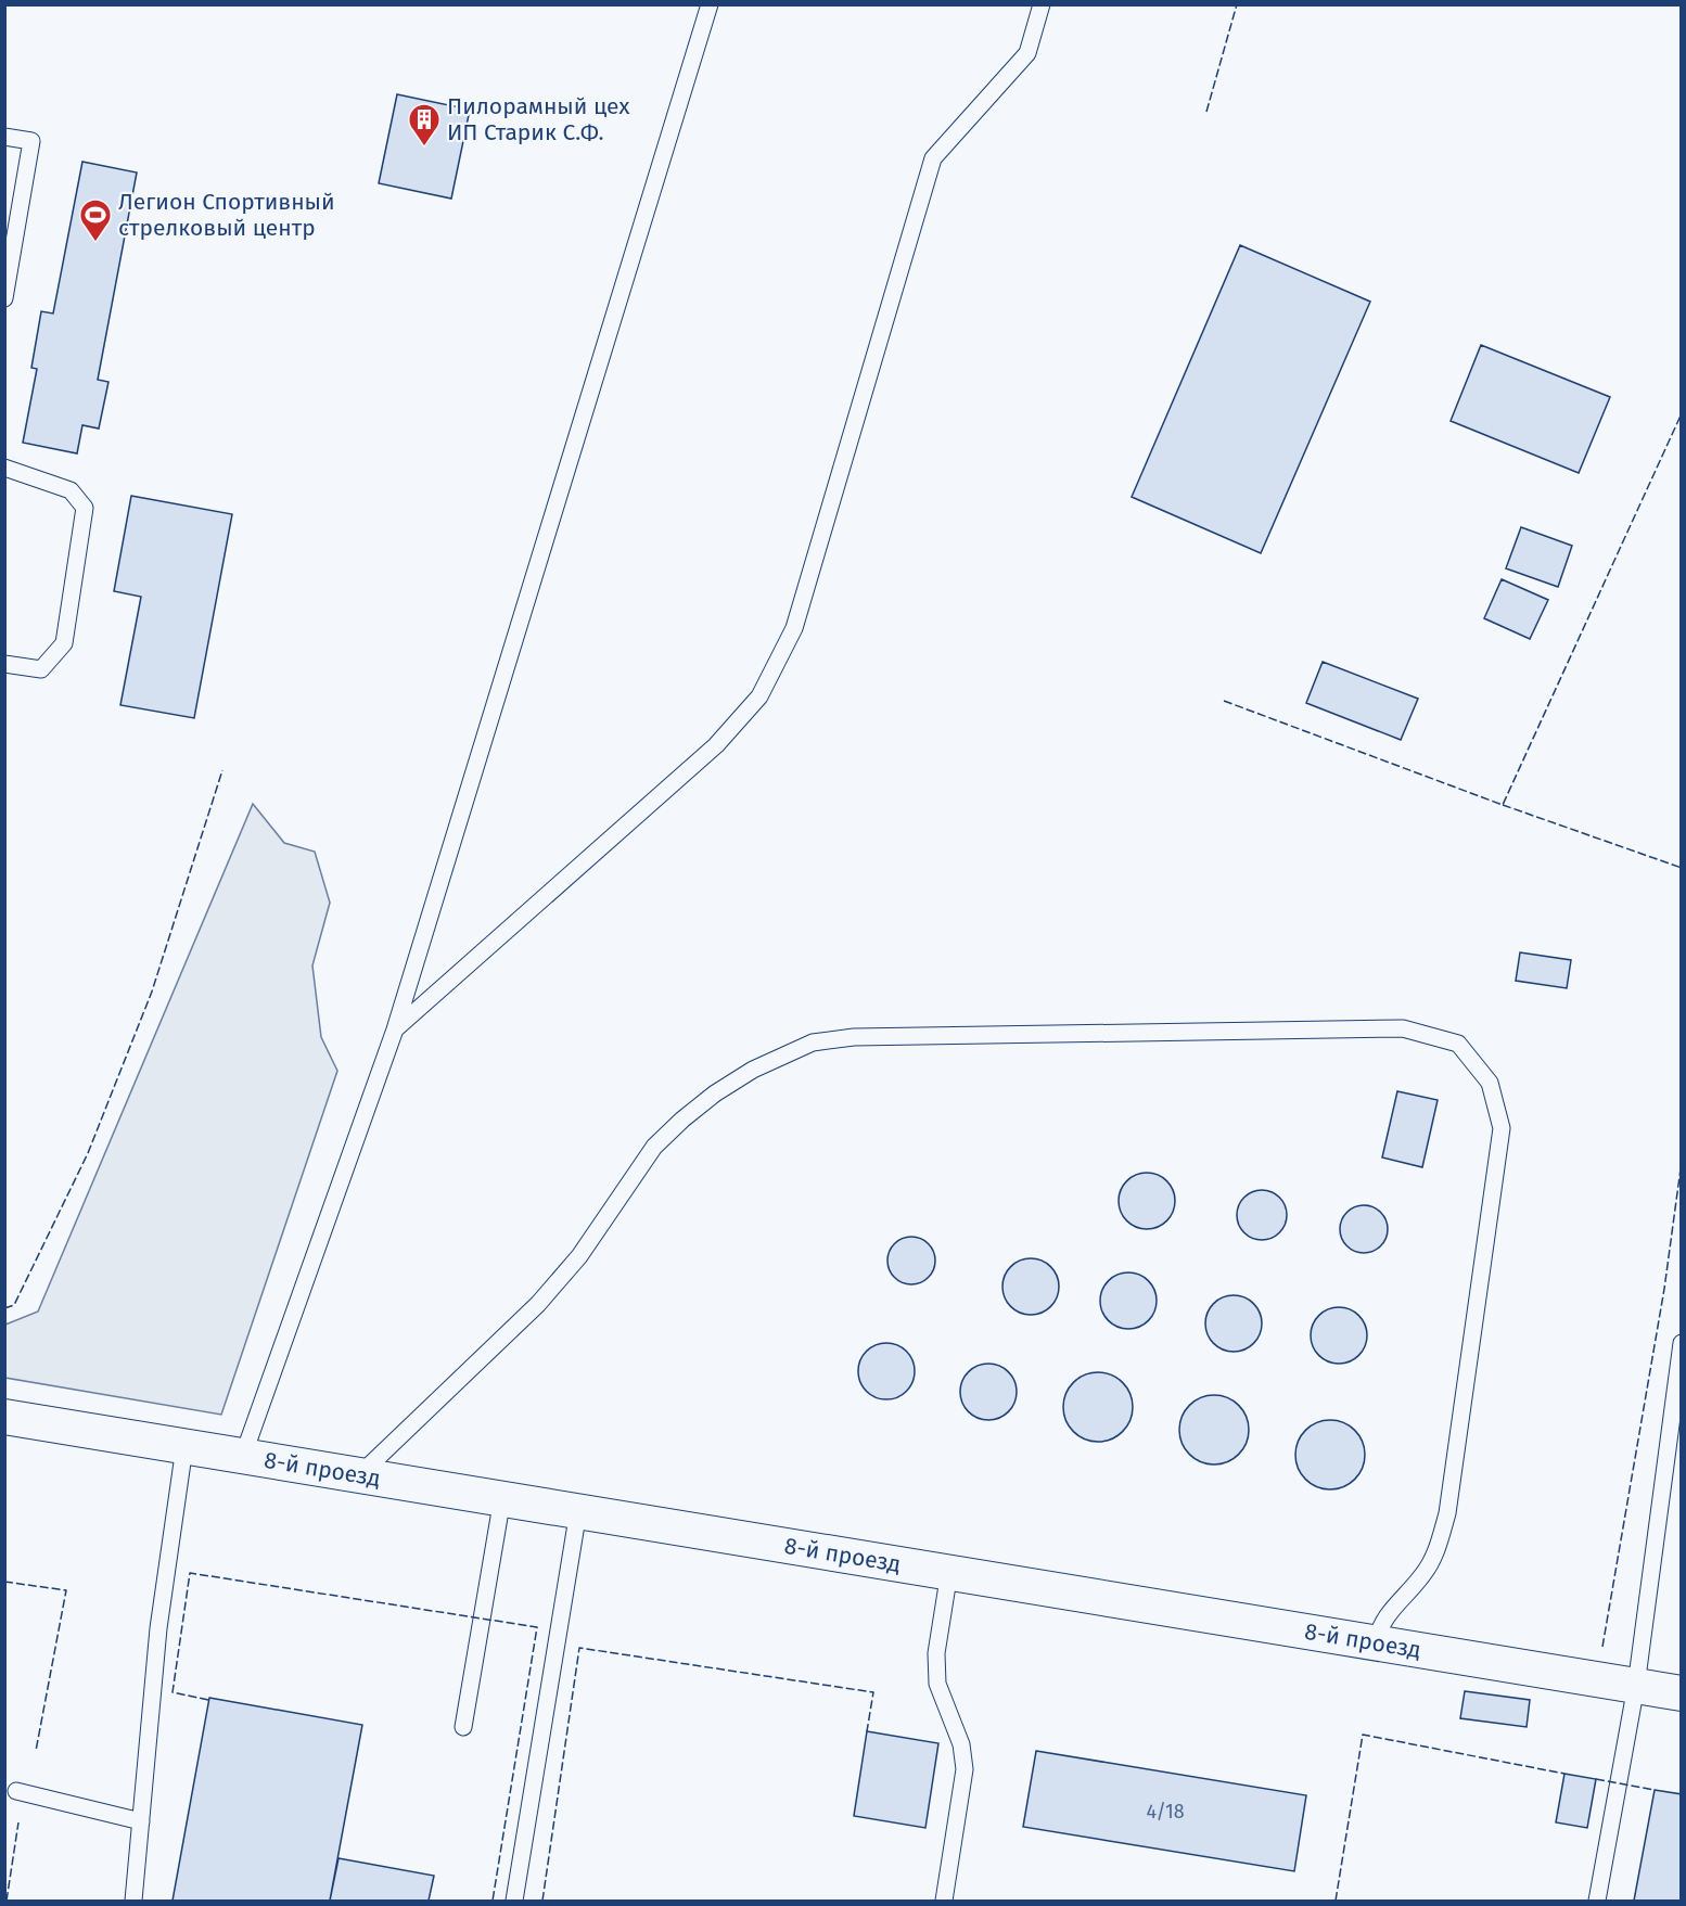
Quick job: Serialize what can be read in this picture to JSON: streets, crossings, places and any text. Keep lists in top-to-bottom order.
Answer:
{
  "streets": {
    "street": ["8-й проезд"]
  },
  "places": {
    "building": ["Пилорамный цех ИП Старик С.Ф."],
    "sports": ["Легион Спортивный стрелковый центр"]
  },
  "house_numbers": ["4/18"]
}
